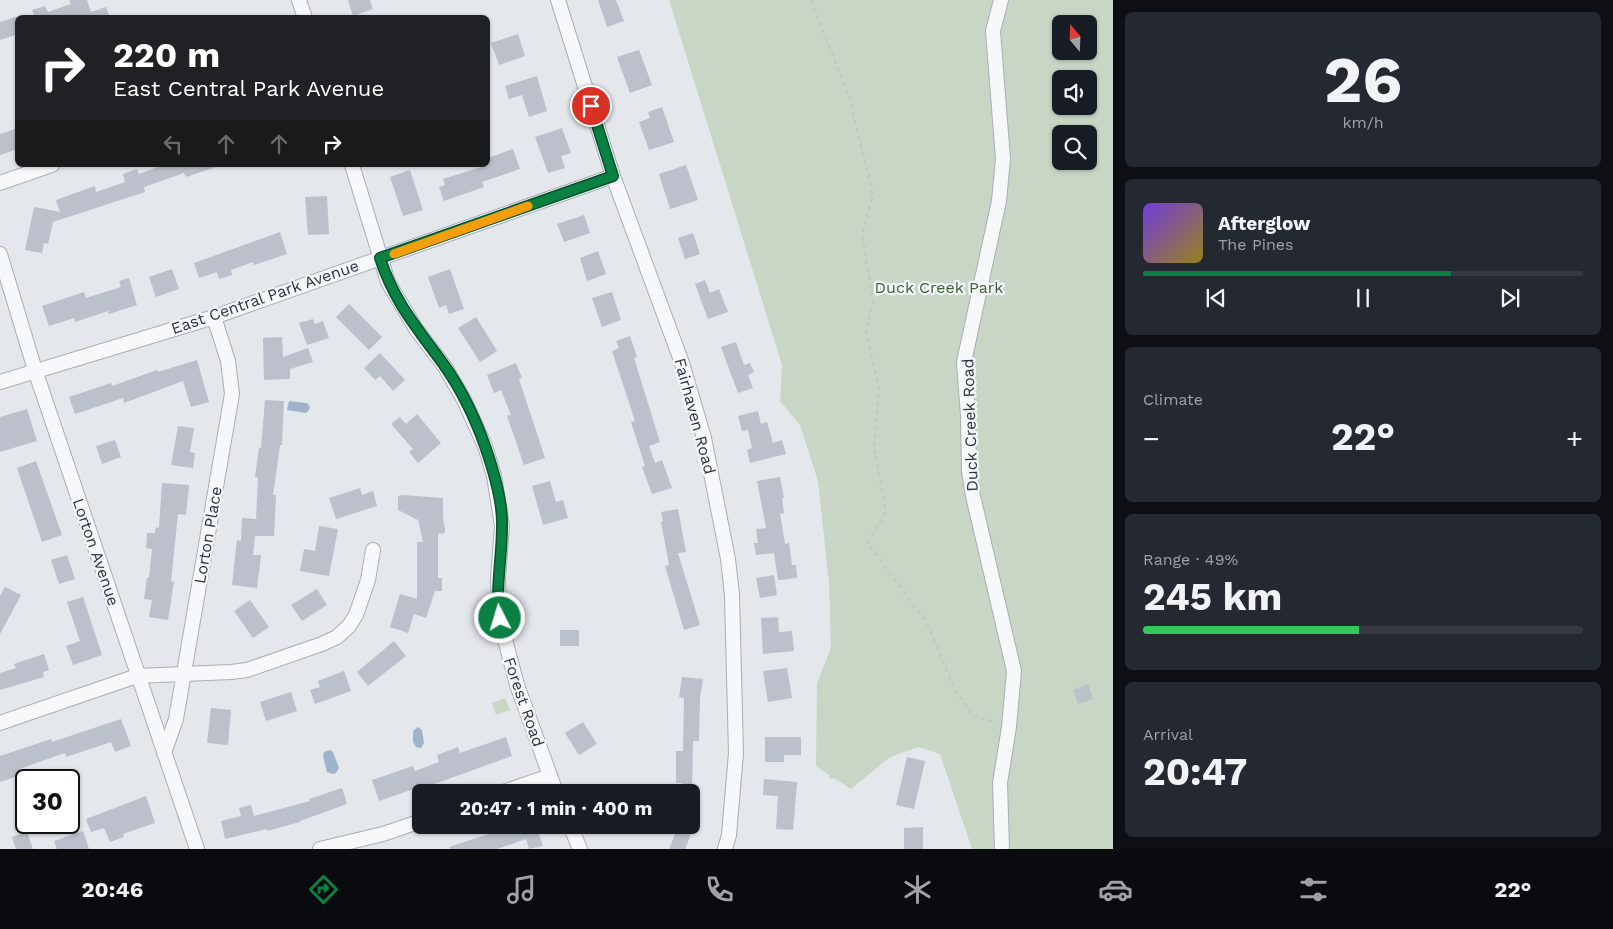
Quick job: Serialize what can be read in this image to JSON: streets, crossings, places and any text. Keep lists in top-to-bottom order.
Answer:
{
  "streets": {
    "street": [
      "East Central Park Avenue",
      "Fairhaven Road",
      "Duck Creek Road",
      "Lorton Place",
      "Lorton Avenue",
      "Forest Road"
    ]
  },
  "crossings": [
    ["East Central Park Avenue", "Fairhaven Road"],
    ["East Central Park Avenue", "Lorton Place"],
    ["East Central Park Avenue", "Lorton Avenue"],
    ["East Central Park Avenue", "Forest Road"],
    ["Lorton Place", "Lorton Avenue"]
  ],
  "parks": ["Duck Creek Park"],
  "north": "top",
  "page": {
    "tile": [
      ["26", "km/h"],
      "Climate",
      ["Range · 49%", "245 km"],
      ["Arrival", "20:47"]
    ],
    "turn": ["220 m", "East Central Park Avenue"],
    "song": ["Afterglow", "The Pines"],
    "heat": ["−", "22°", "+"],
    "limit": "30",
    "trip": "20:47 · 1 min · 400 m",
    "tabs": ["20:46", "22°"]
  }
}
